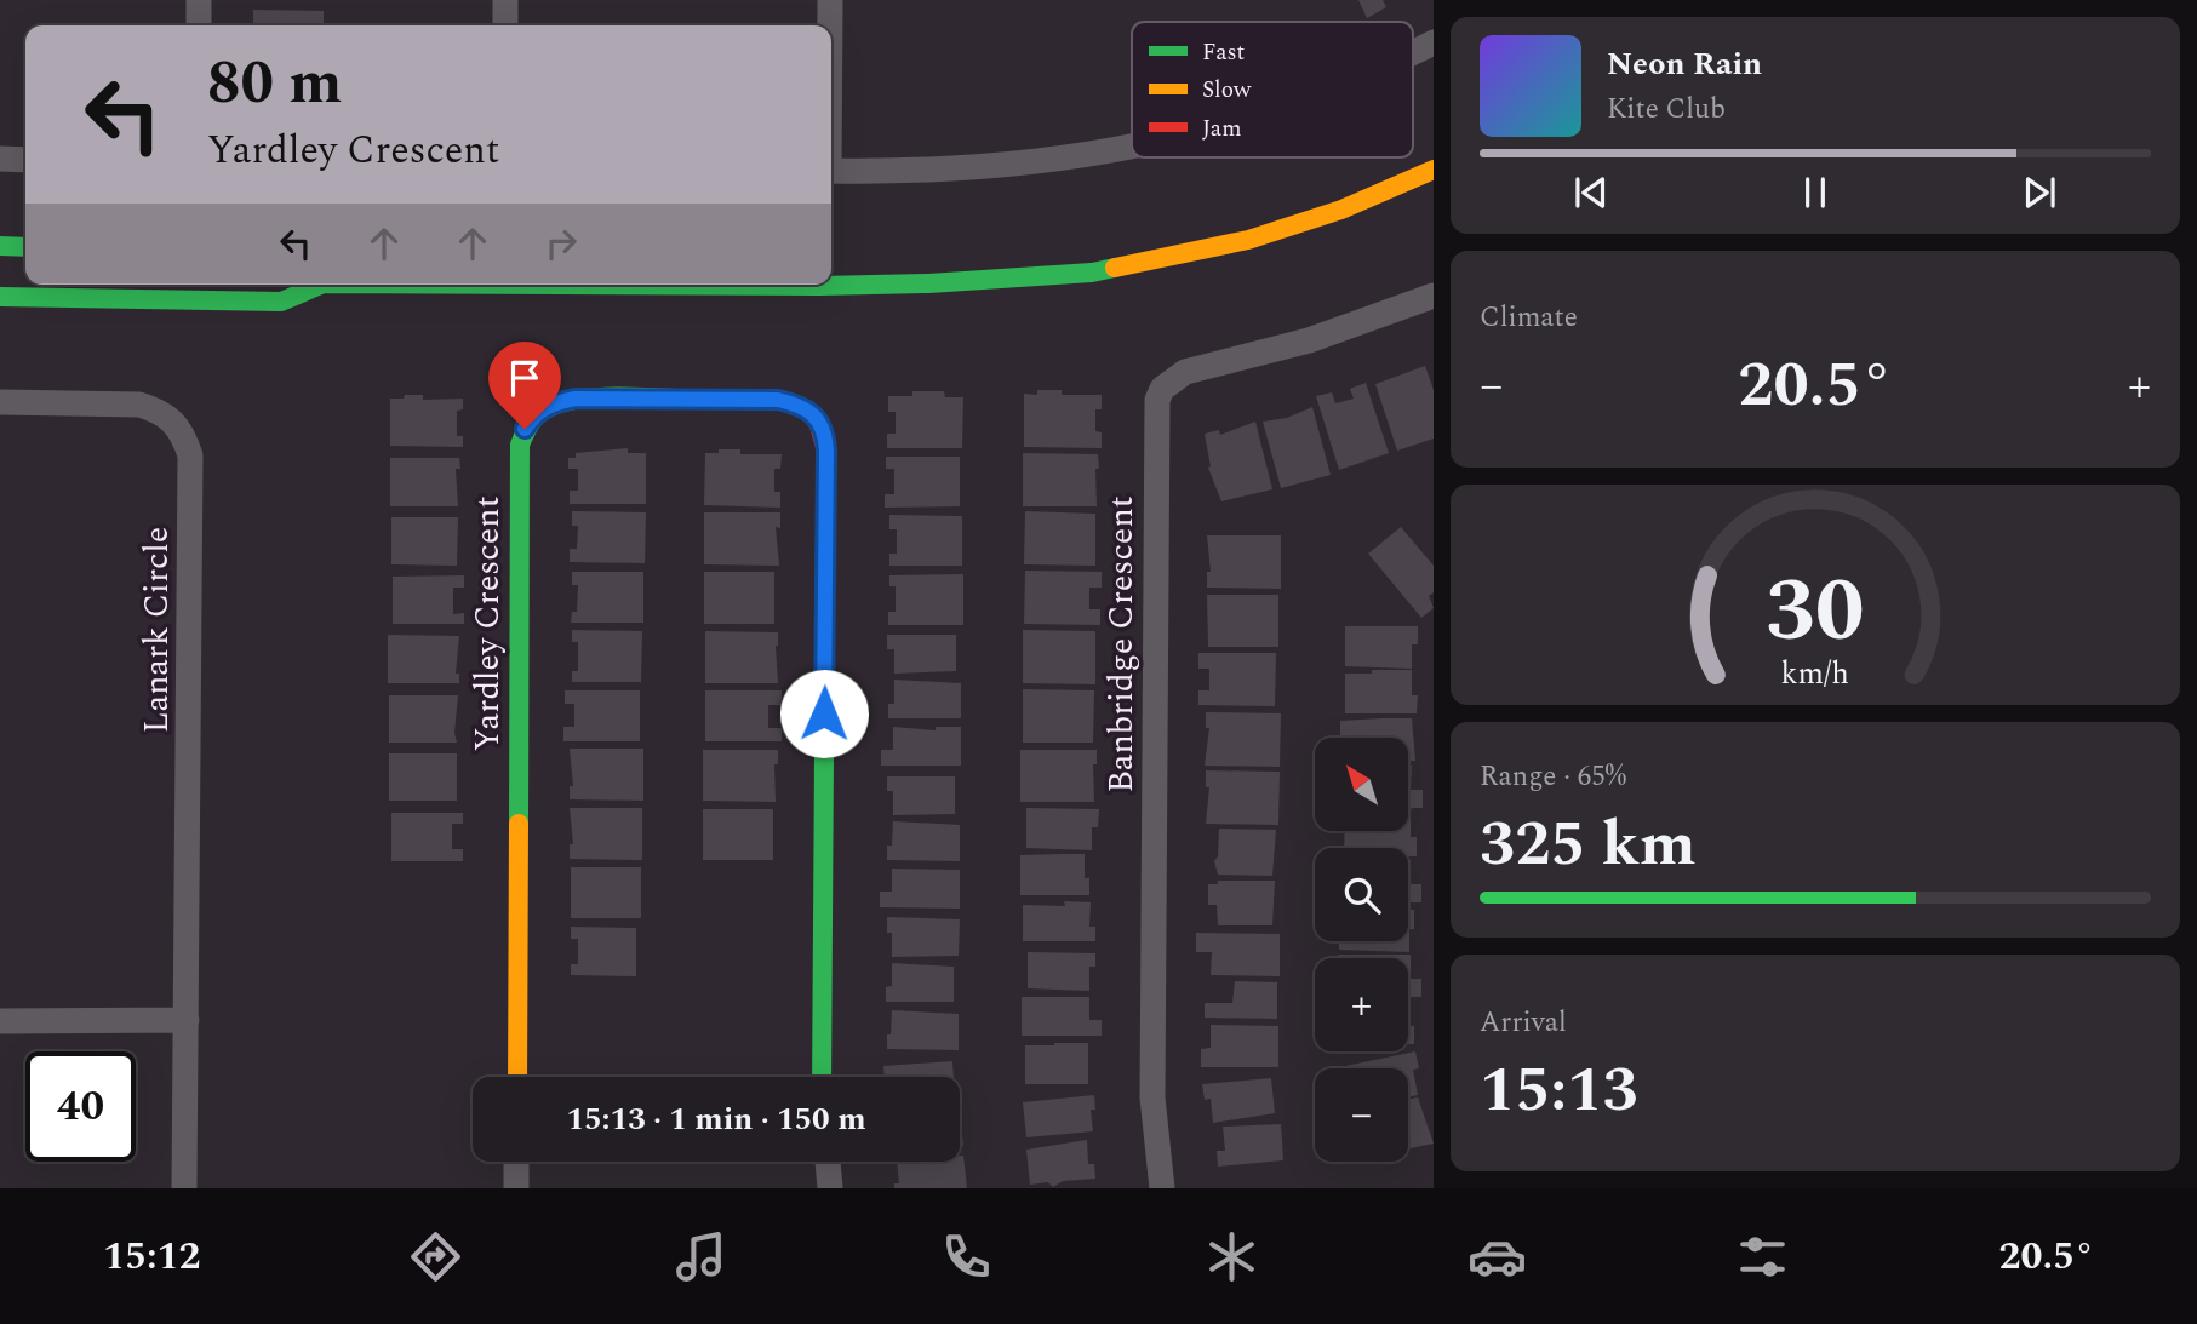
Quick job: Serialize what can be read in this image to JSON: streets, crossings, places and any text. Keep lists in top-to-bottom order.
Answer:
{
  "streets": {
    "street": ["Yardley Crescent", "Lanark Circle", "Banbridge Crescent"]
  },
  "legend": ["Fast", "Slow", "Jam"],
  "north": "top left",
  "page": {
    "turn": ["80 m", "Yardley Crescent"],
    "song": ["Neon Rain", "Kite Club"],
    "tile": [
      "Climate",
      ["Range · 65%", "325 km"],
      ["Arrival", "15:13"]
    ],
    "heat": ["−", "20.5°", "+"],
    "map_buttons": ["+", "−"],
    "limit": "40",
    "trip": "15:13 · 1 min · 150 m",
    "tabs": ["15:12", "20.5°"],
    "gauge": ["30", "km/h"]
  }
}
